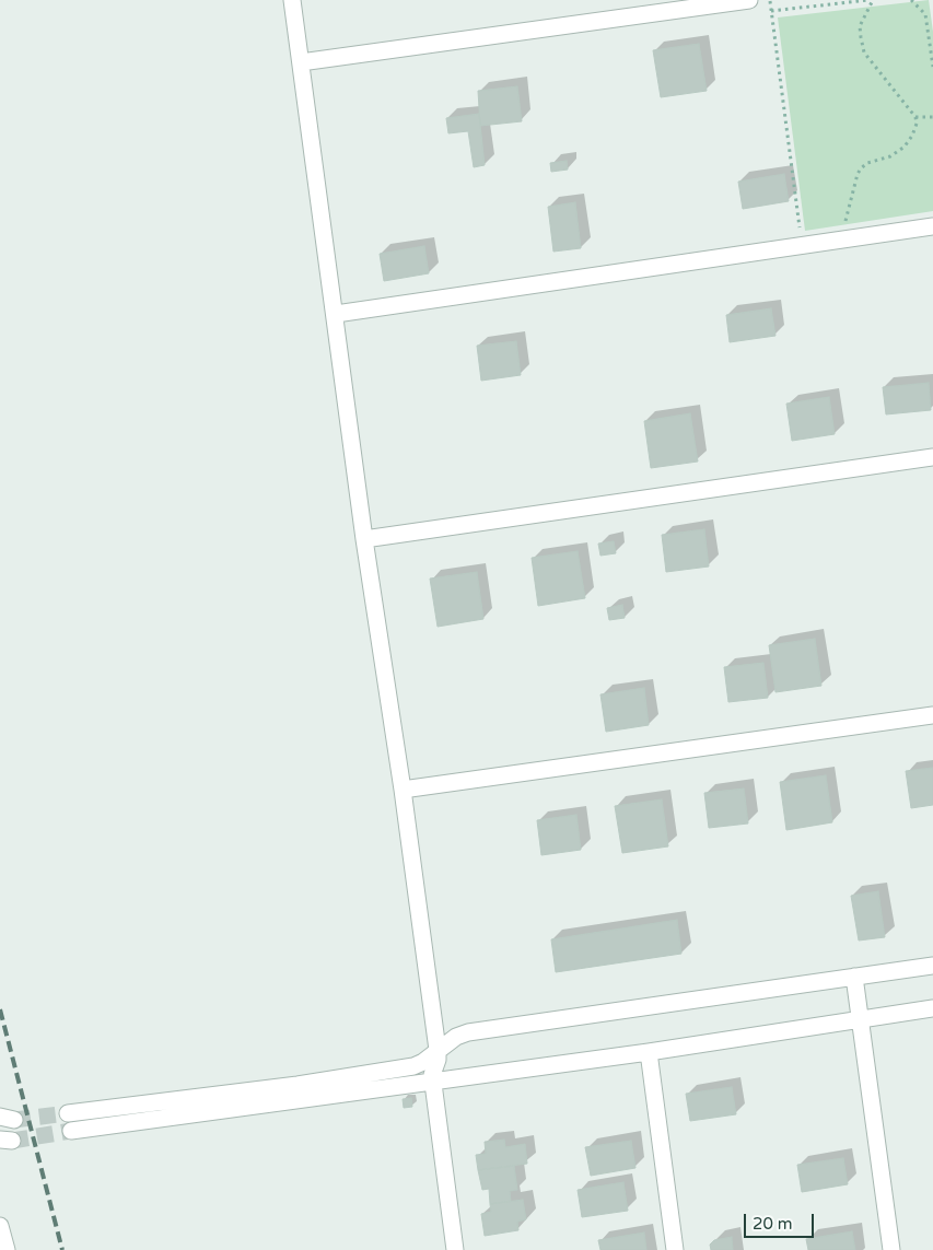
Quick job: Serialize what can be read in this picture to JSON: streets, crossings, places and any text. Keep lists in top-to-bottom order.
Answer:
{
  "scale_bar": "20 m"
}
